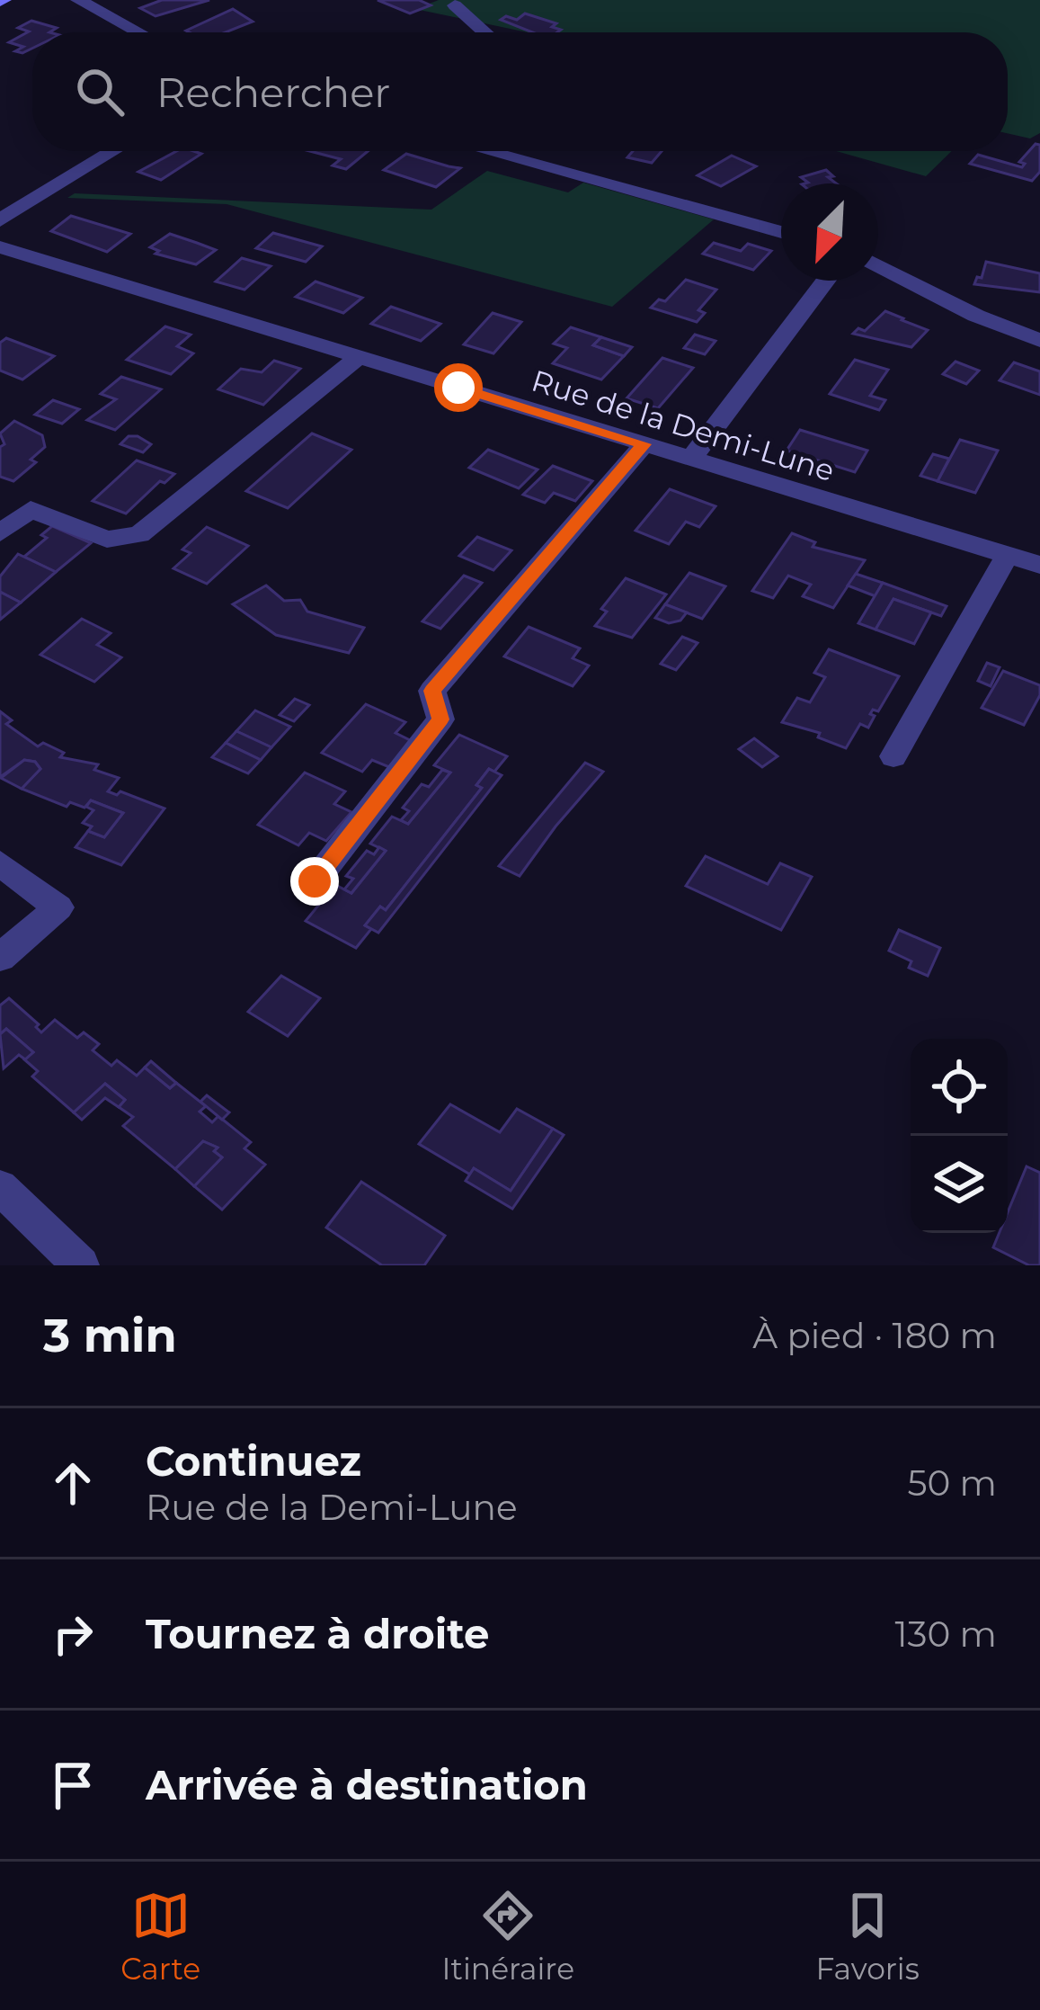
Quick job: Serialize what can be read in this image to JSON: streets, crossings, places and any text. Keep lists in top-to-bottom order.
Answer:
{
  "streets": {
    "street": ["Rue de la Demi-Lune"]
  },
  "north": "bottom left",
  "page": {
    "search": "Rechercher",
    "heading": ["3 min", "À pied · 180 m"],
    "list": [
      ["Continuez", "Rue de la Demi-Lune", "50 m"],
      ["Tournez à droite", "130 m"],
      "Arrivée à destination"
    ],
    "nav": ["Carte", "Itinéraire", "Favoris"]
  }
}
